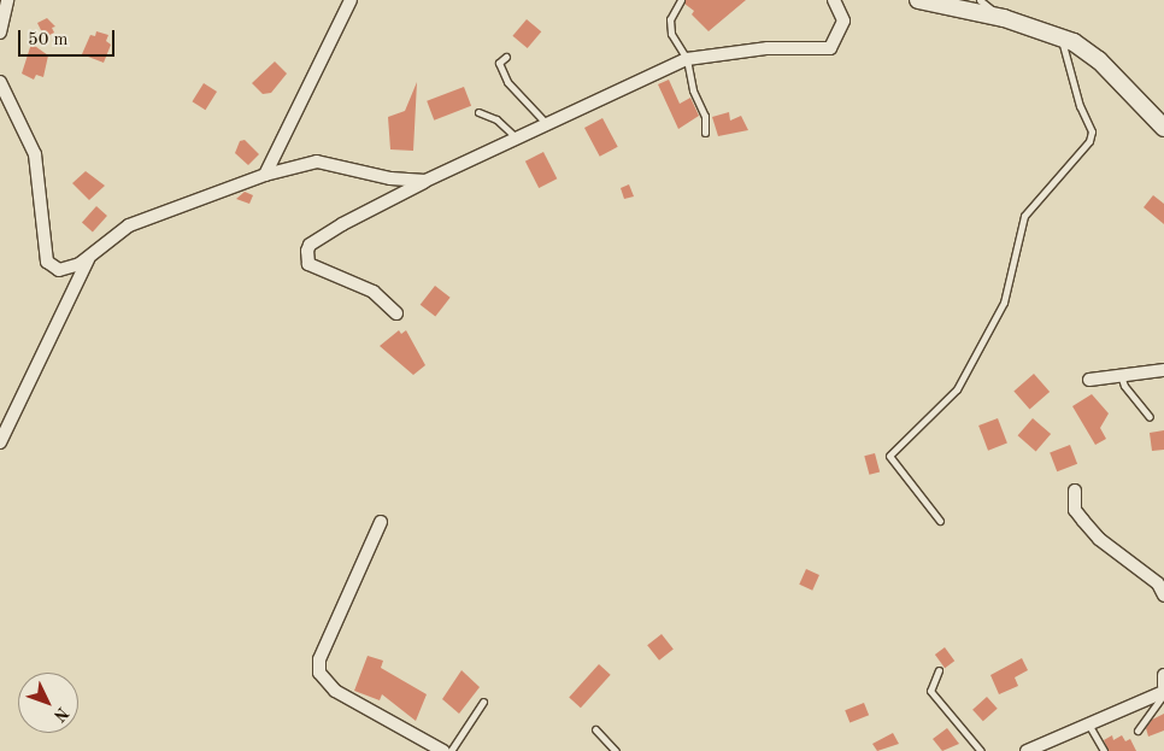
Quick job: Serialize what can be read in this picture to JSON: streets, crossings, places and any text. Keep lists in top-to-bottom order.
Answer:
{
  "scale_bar": "50 m",
  "north": "bottom right"
}
